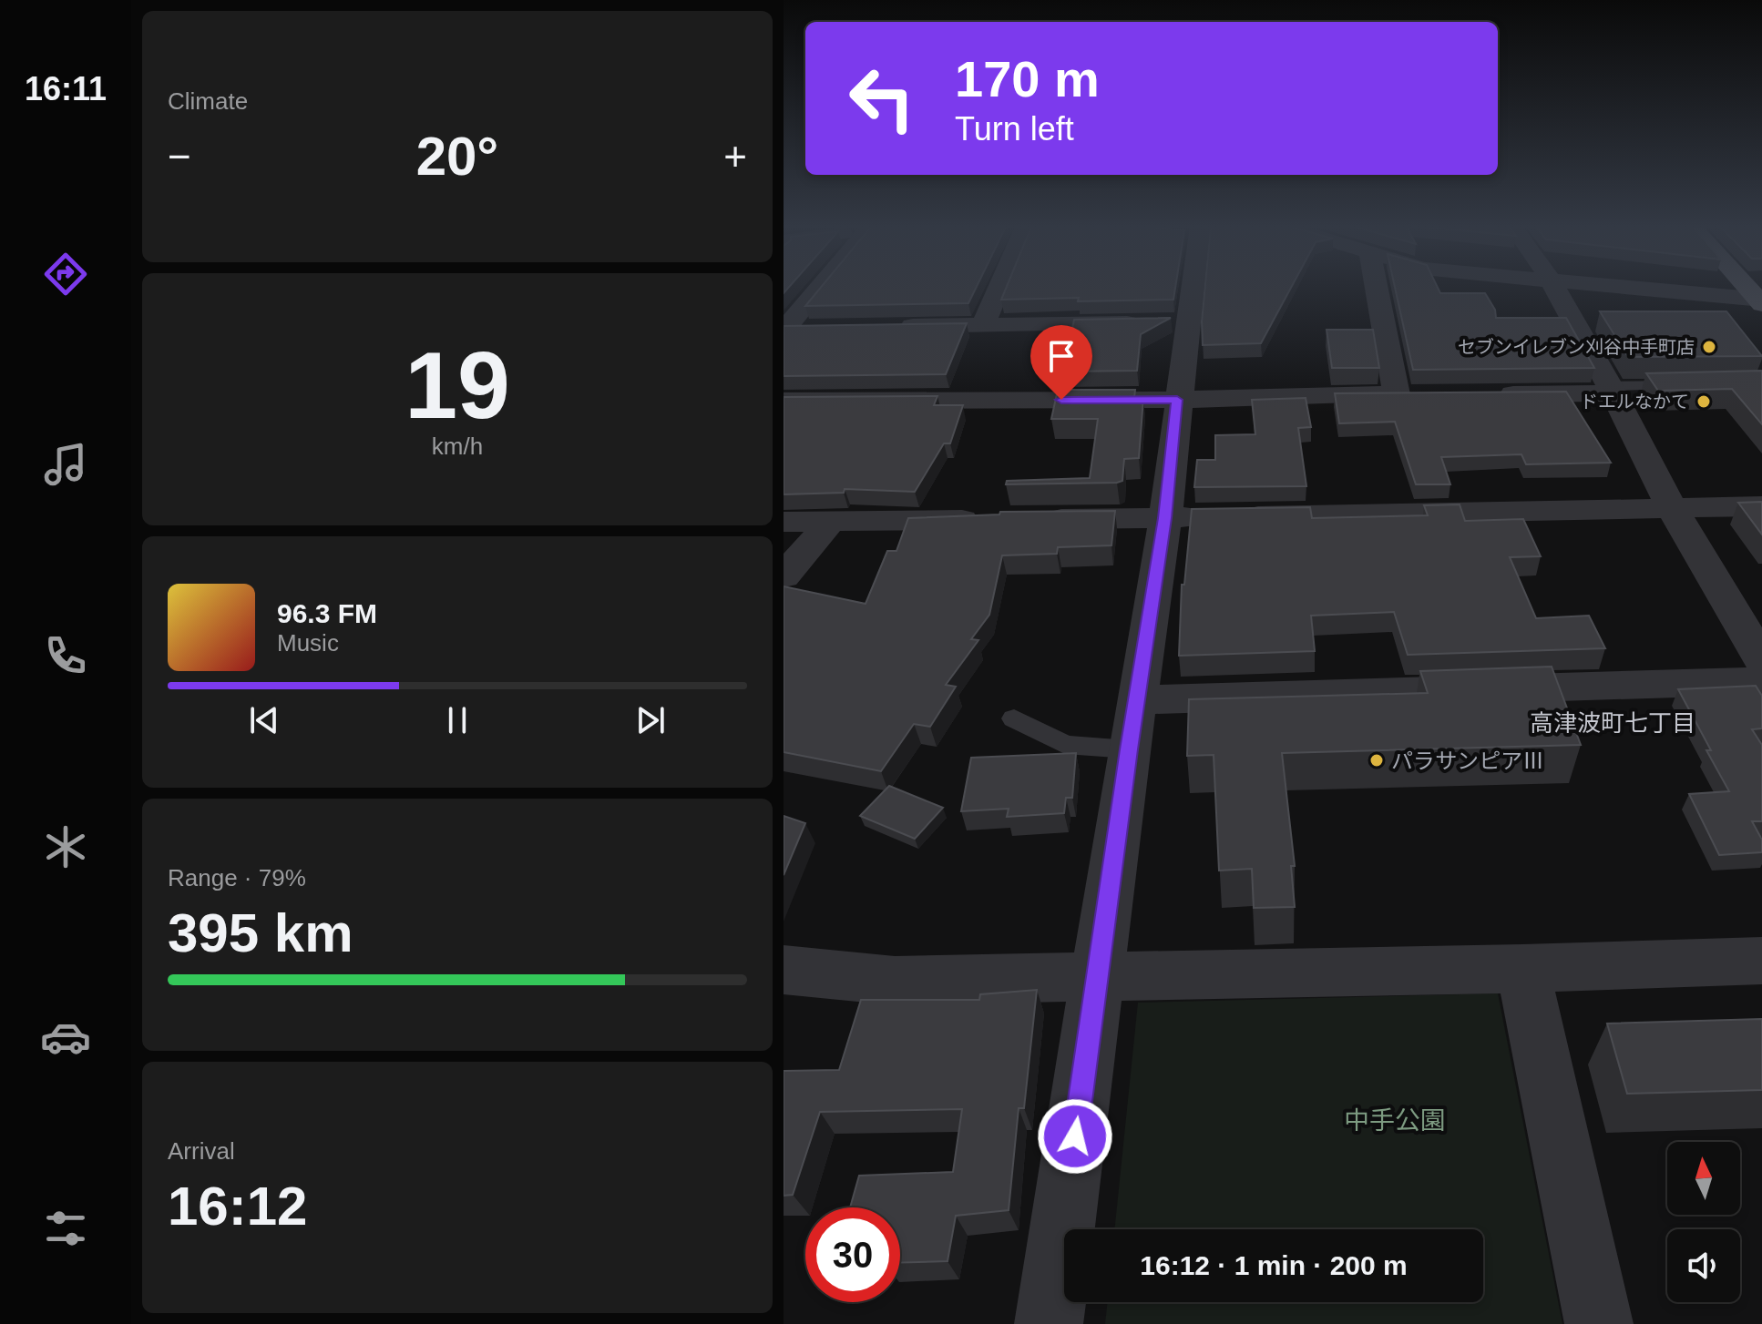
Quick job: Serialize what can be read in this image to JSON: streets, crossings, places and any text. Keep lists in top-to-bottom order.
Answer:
{
  "districts": ["高津波町七丁目"],
  "parks": ["中手公園"],
  "places": ["セブンイレブン刈谷中手町店", "ドエルなかて", "パラサンピアⅢ"],
  "north": "top",
  "page": {
    "tabs": "16:11",
    "tile": [
      "Climate",
      ["19", "km/h"],
      ["Range · 79%", "395 km"],
      ["Arrival", "16:12"]
    ],
    "turn": ["170 m", "Turn left"],
    "heat": ["−", "20°", "+"],
    "song": ["96.3 FM", "Music"],
    "limit": "30",
    "trip": "16:12 · 1 min · 200 m"
  }
}
